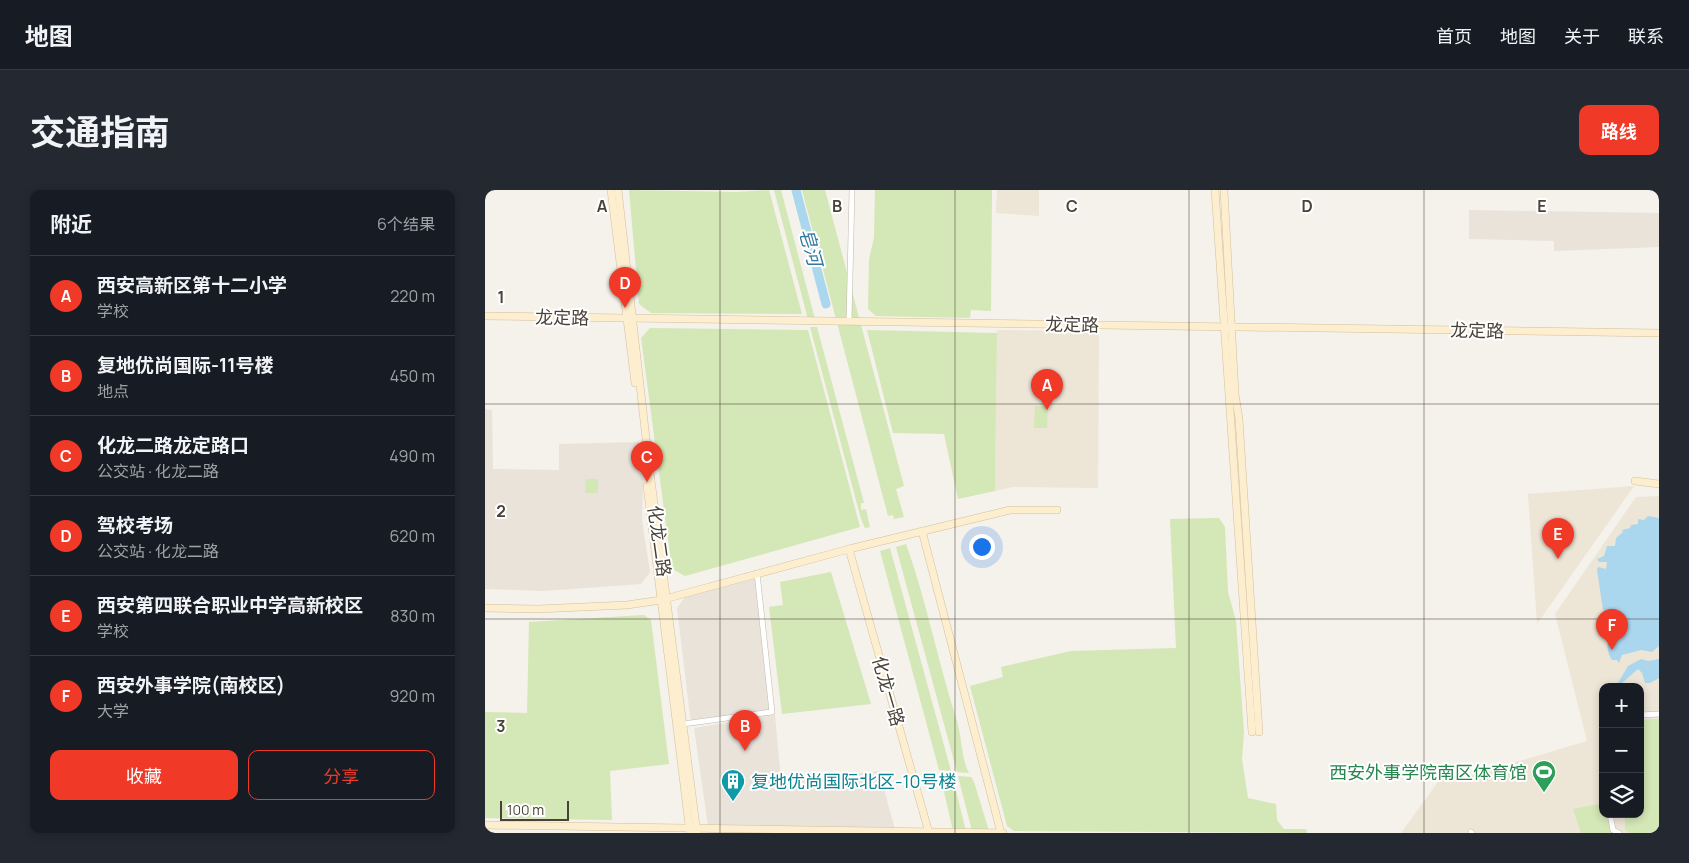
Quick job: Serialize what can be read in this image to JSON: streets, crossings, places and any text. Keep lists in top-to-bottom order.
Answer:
{
  "streets": {
    "street": ["龙定路", "化龙二路", "化龙一路"]
  },
  "crossings": [
    ["龙定路", "化龙二路"]
  ],
  "water": ["皂河"],
  "places": {
    "sports": ["西安外事学院南区体育馆"],
    "building": ["复地优尚国际北区-10号楼"]
  },
  "scale_bar": "100 m",
  "page": {
    "header": "地图",
    "nav": [
      "首页",
      "地图",
      "关于",
      "联系"
    ],
    "title": "交通指南",
    "buttons": [
      "路线",
      ["收藏", "分享"]
    ],
    "heading": ["附近", "6个结果"],
    "list": [
      {
        "mark": "A",
        "name": "西安高新区第十二小学",
        "note": "学校",
        "value": "220 m"
      },
      {
        "mark": "B",
        "name": "复地优尚国际-11号楼",
        "note": "地点",
        "value": "450 m"
      },
      {
        "mark": "C",
        "name": "化龙二路龙定路口",
        "note": "公交站 · 化龙二路",
        "value": "490 m"
      },
      {
        "mark": "D",
        "name": "驾校考场",
        "note": "公交站 · 化龙二路",
        "value": "620 m"
      },
      {
        "mark": "E",
        "name": "西安第四联合职业中学高新校区",
        "note": "学校",
        "value": "830 m"
      },
      {
        "mark": "F",
        "name": "西安外事学院(南校区)",
        "note": "大学",
        "value": "920 m"
      }
    ],
    "pins": [
      "D",
      "A",
      "C",
      "E",
      "F",
      "B"
    ],
    "map_buttons": ["+", "−"],
    "scale": "100 m"
  },
  "grid": {
    "columns": [
      "A",
      "B",
      "C",
      "D",
      "E"
    ],
    "rows": ["1", "2", "3"]
  }
}
